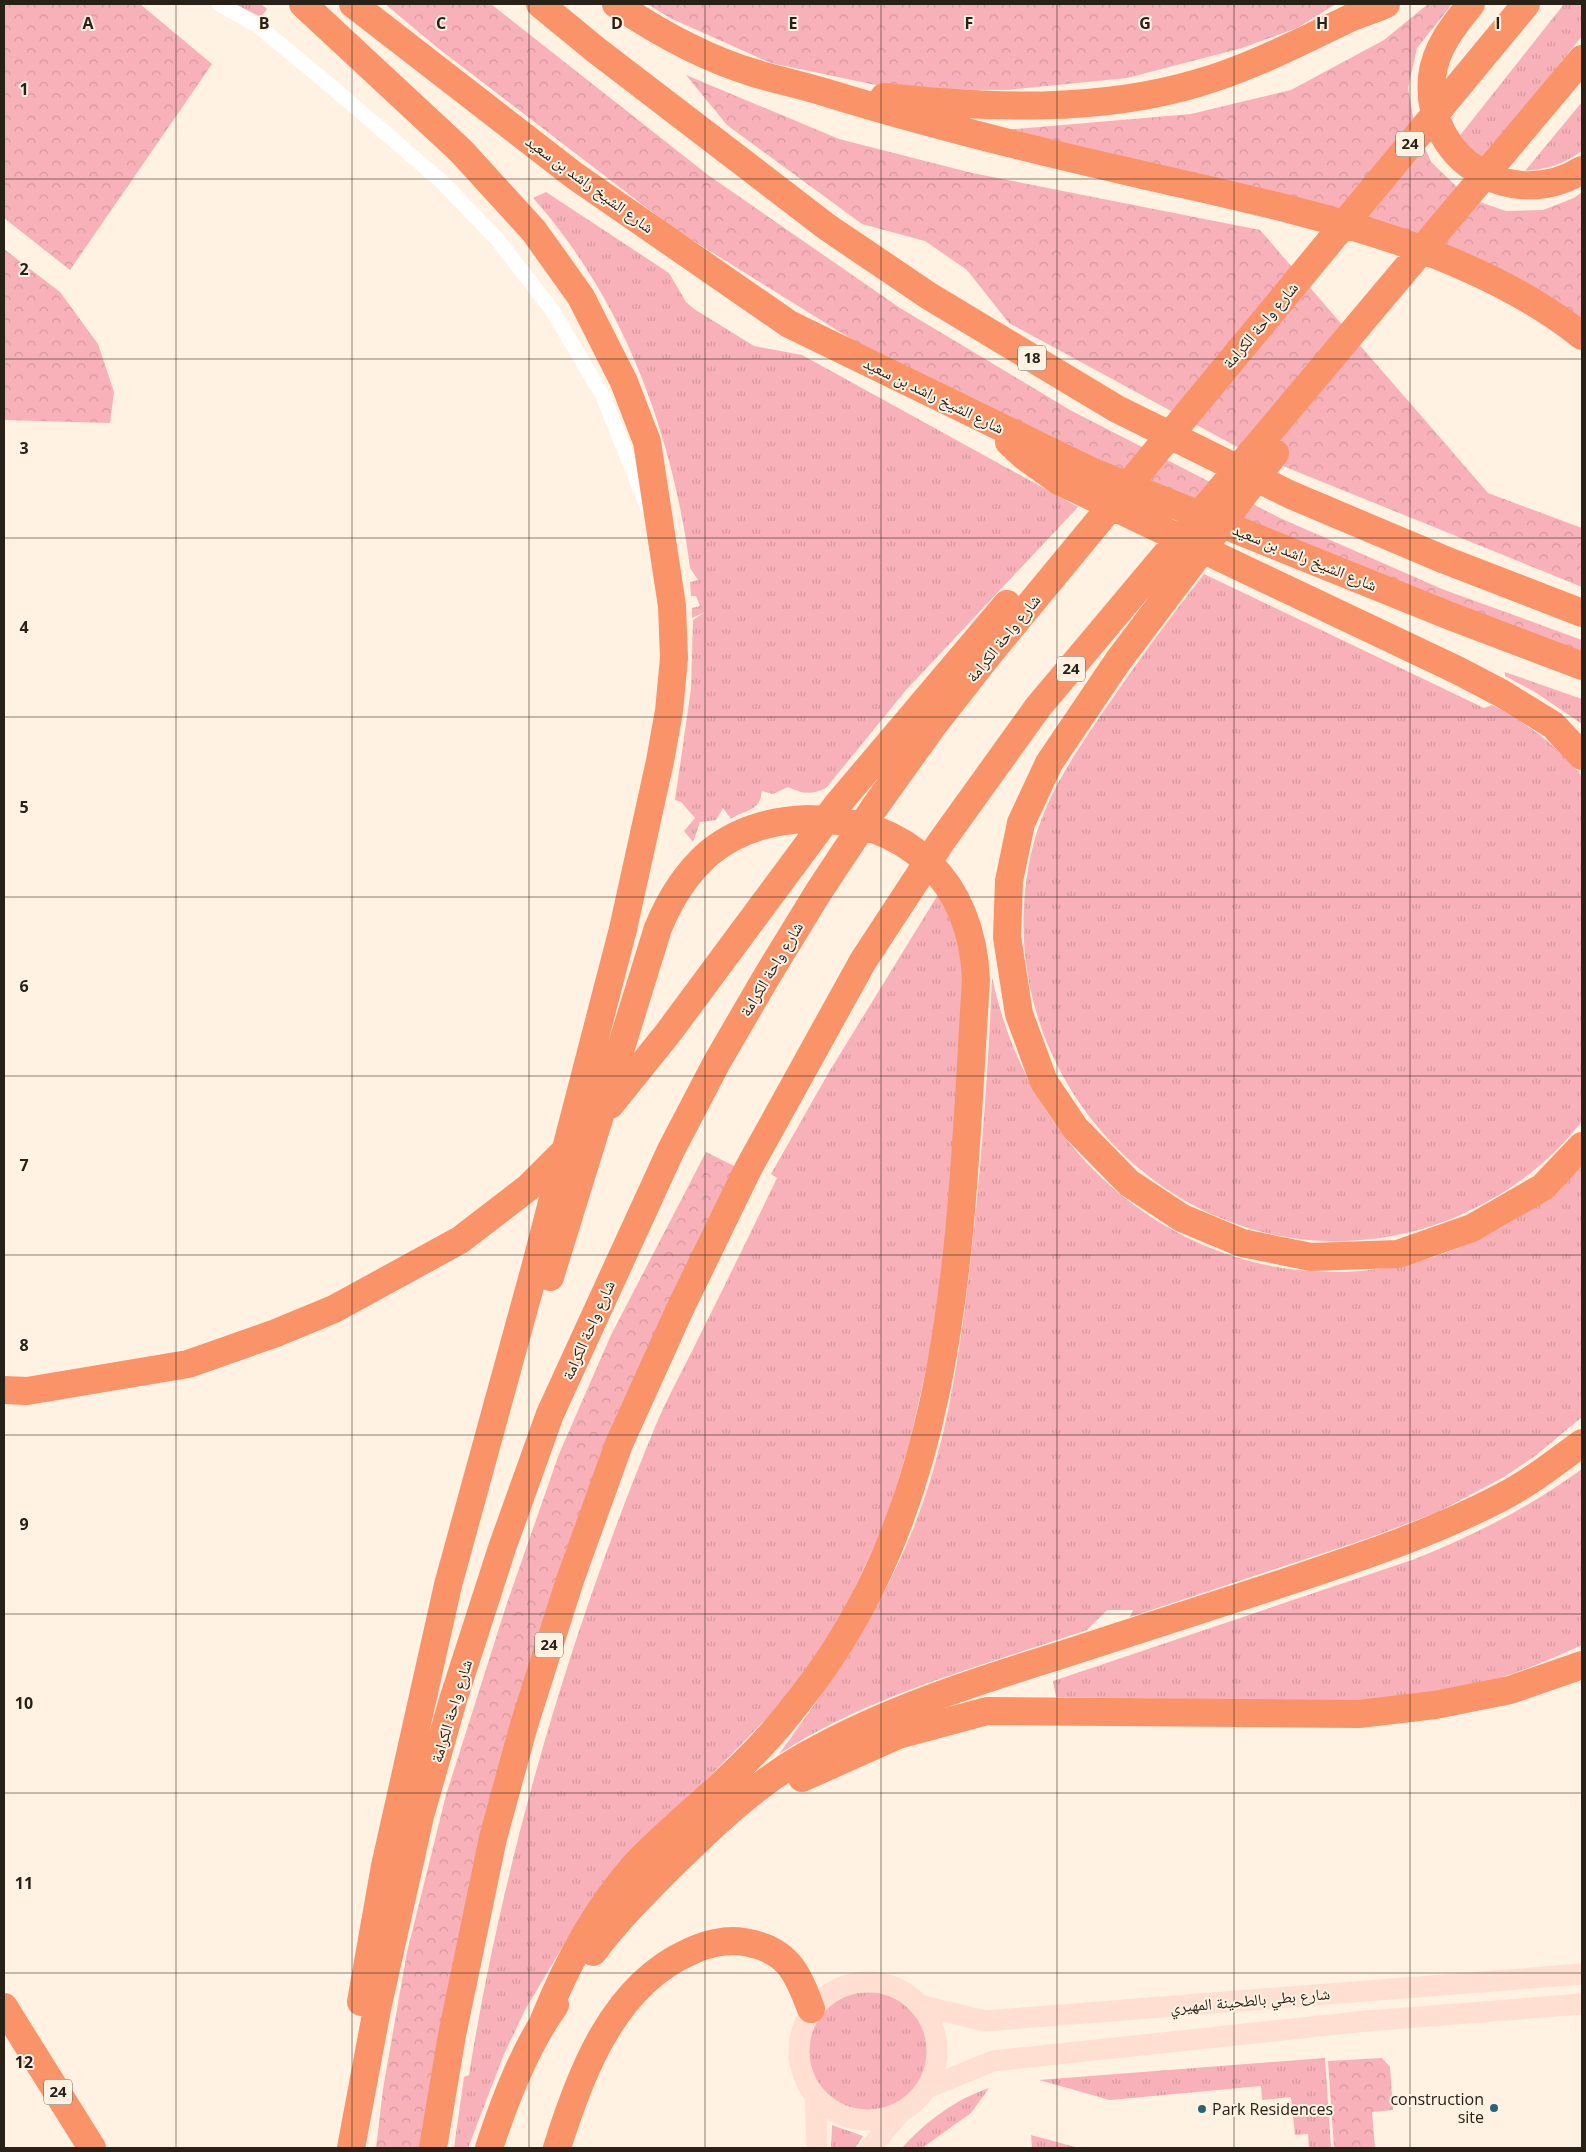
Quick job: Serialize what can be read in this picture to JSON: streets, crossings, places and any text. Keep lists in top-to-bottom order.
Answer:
{
  "streets": {
    "highway": [
      "24",
      "شارع الشيخ راشد بن سعيد",
      "شارع واحة الكرامة",
      "18"
    ],
    "street": ["شارع بطي بالطحينة المهيري"]
  },
  "crossings": [
    ["24", "شارع واحة الكرامة"]
  ],
  "places": ["construction site", "Park Residences"],
  "grid": {
    "columns": [
      "A",
      "B",
      "C",
      "D",
      "E",
      "F",
      "G",
      "H",
      "I"
    ],
    "rows": [
      "1",
      "2",
      "3",
      "4",
      "5",
      "6",
      "7",
      "8",
      "9",
      "10",
      "11",
      "12"
    ]
  }
}
